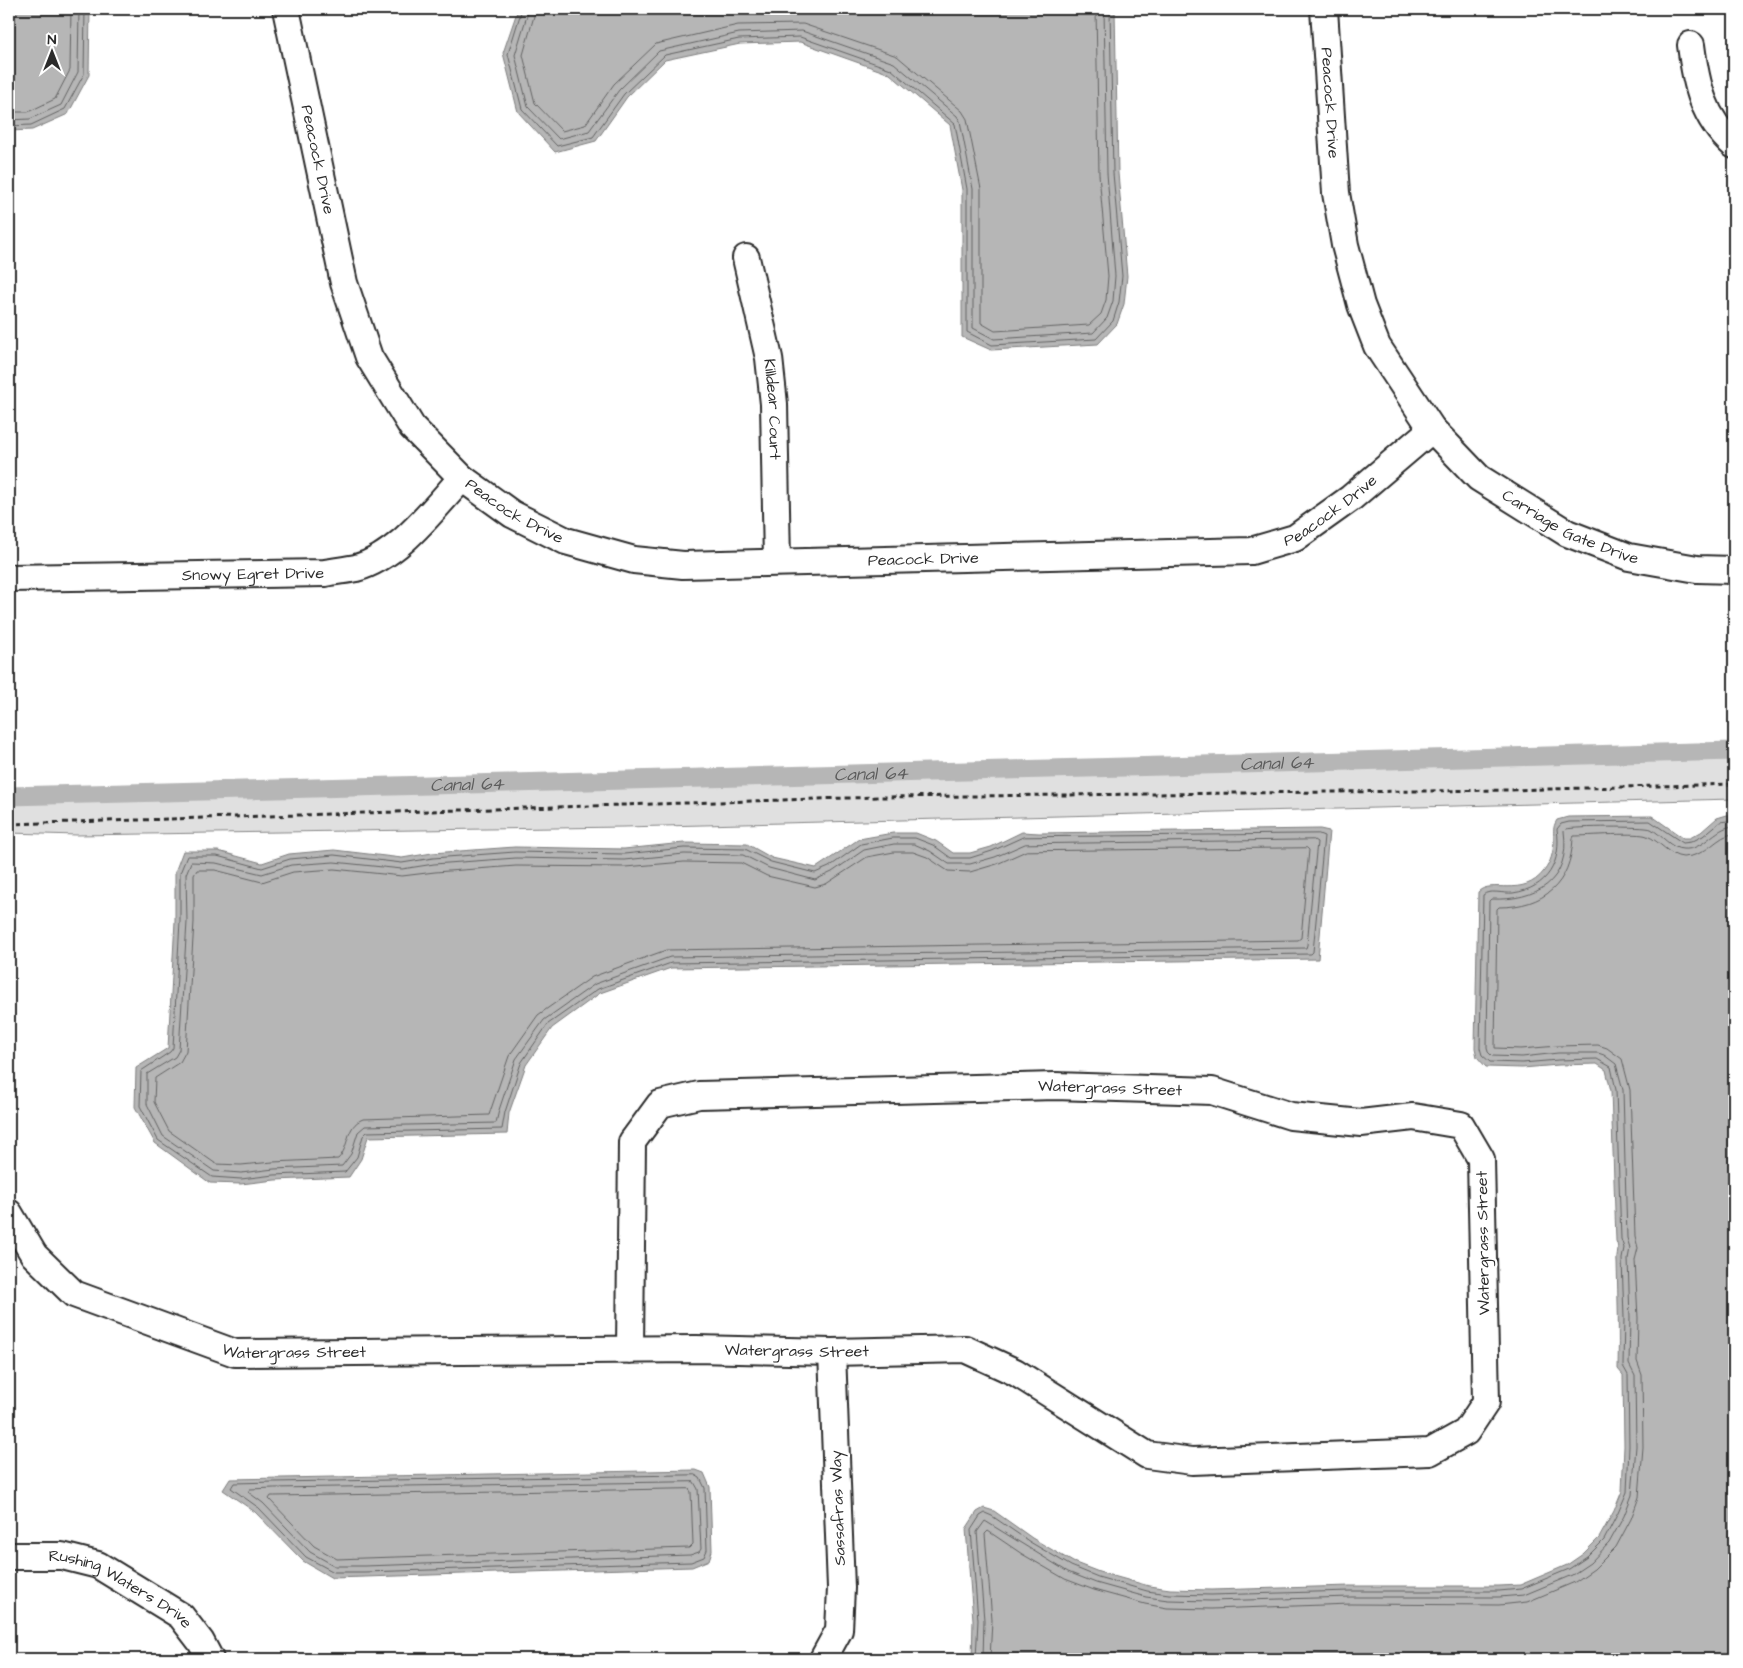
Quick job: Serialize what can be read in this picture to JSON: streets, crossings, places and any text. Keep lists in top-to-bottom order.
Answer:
{
  "streets": {
    "street": [
      "Peacock Drive",
      "Killdear Court",
      "Carriage Gate Drive",
      "Snowy Egret Drive",
      "Watergrass Street",
      "Sassafras Way",
      "Rushing Waters Drive"
    ]
  },
  "crossings": [
    ["Peacock Drive", "Killdear Court"],
    ["Peacock Drive", "Carriage Gate Drive"],
    ["Peacock Drive", "Snowy Egret Drive"],
    ["Watergrass Street", "Sassafras Way"]
  ],
  "water": ["Canal 64"],
  "north": "top"
}
